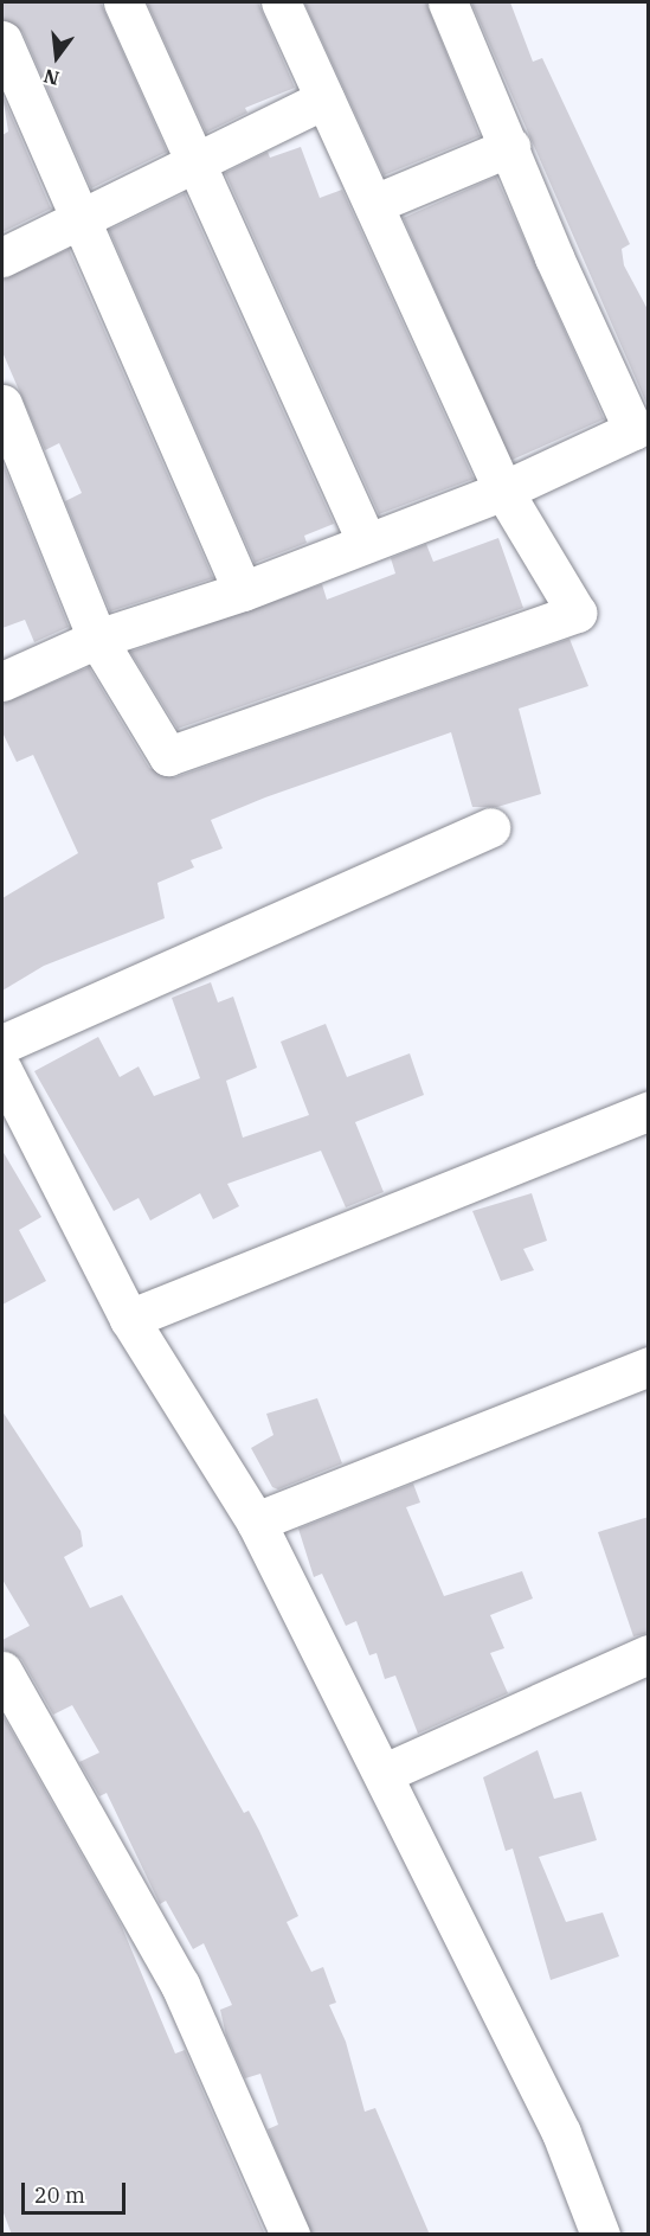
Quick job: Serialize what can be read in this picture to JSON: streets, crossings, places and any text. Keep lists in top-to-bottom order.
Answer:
{
  "scale_bar": "20 m",
  "north": "bottom"
}
